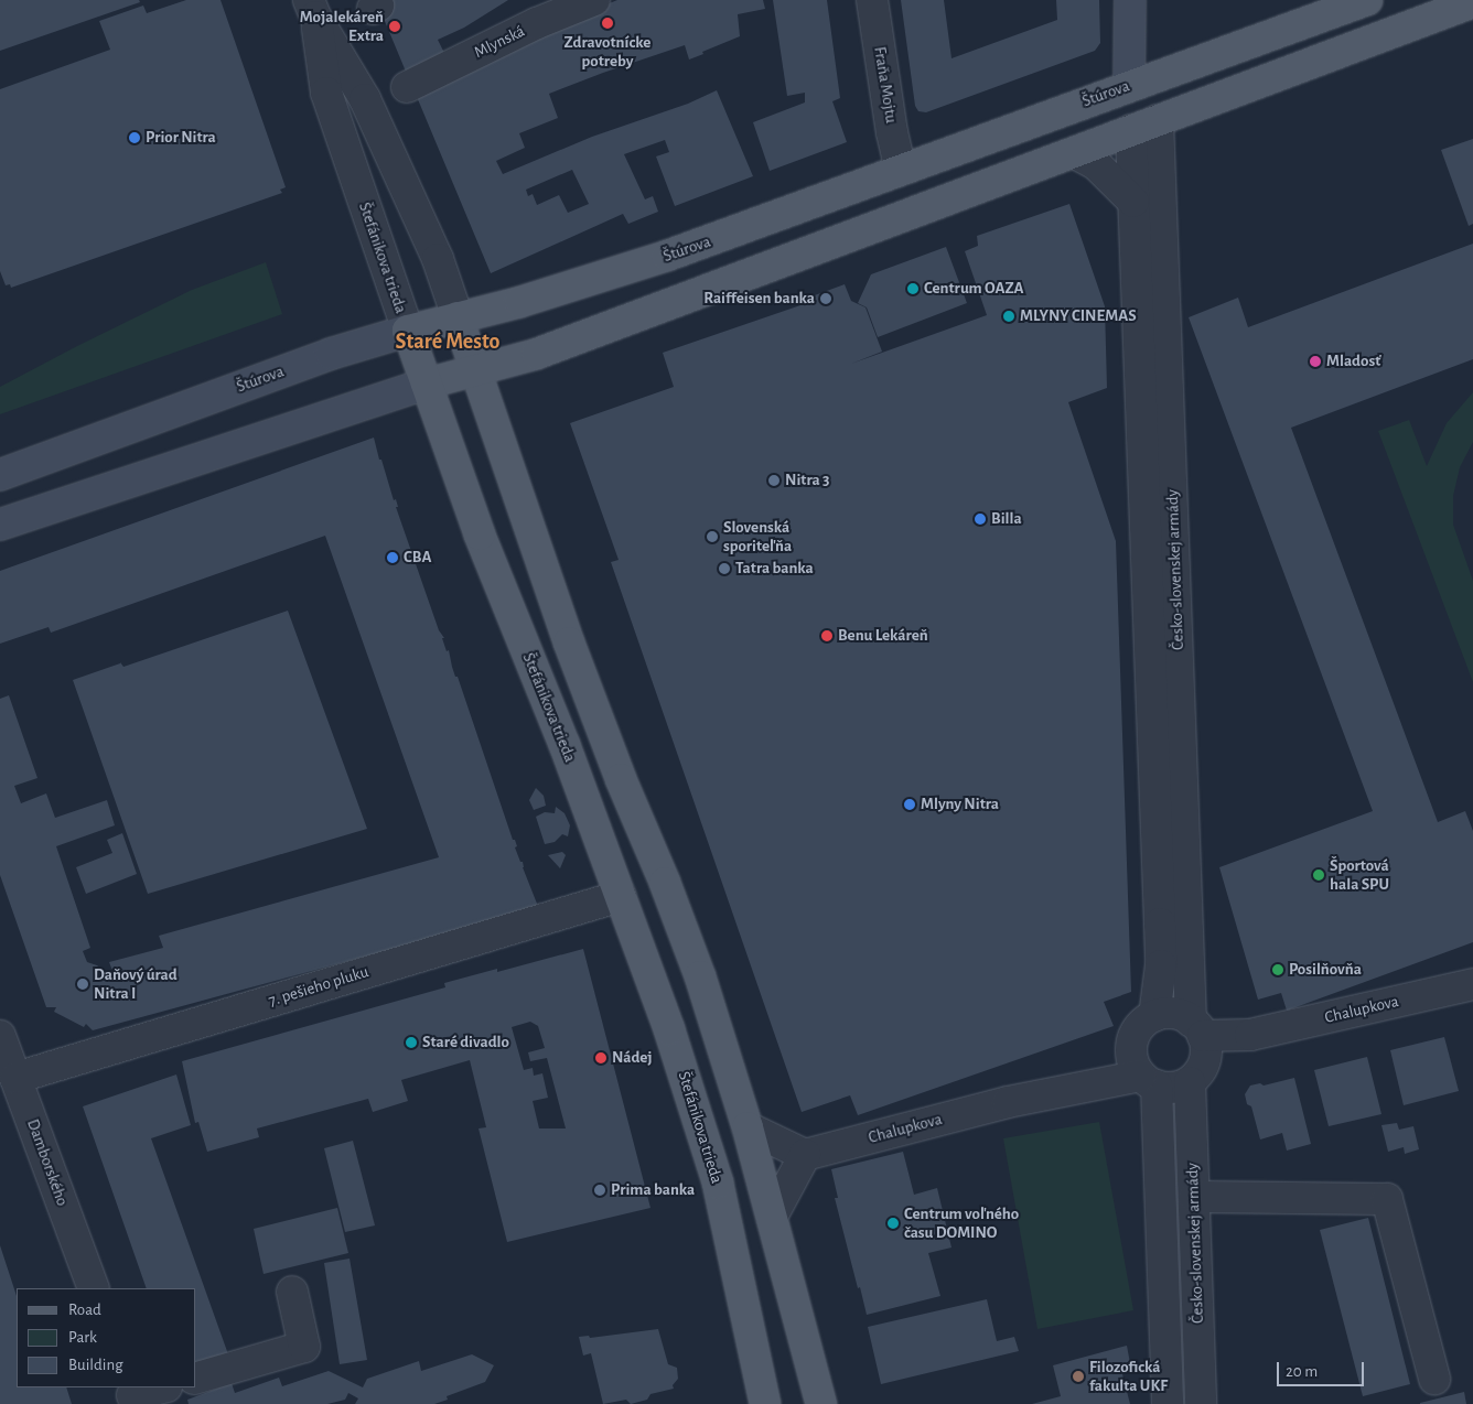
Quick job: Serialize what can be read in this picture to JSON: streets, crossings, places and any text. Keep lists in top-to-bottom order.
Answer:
{
  "streets": {
    "main road": ["Štúrova", "Štefánikova trieda"],
    "street": [
      "Mlynská",
      "Fraňa Mojtu",
      "Česko-slovenskej armády",
      "7. pešieho pluku",
      "Chalupkova",
      "Damborského"
    ]
  },
  "crossings": [
    ["Fraňa Mojtu", "Štúrova"],
    ["Štúrova", "Štefánikova trieda"],
    ["Štefánikova trieda", "7. pešieho pluku"],
    ["Česko-slovenskej armády", "Chalupkova"],
    ["7. pešieho pluku", "Damborského"]
  ],
  "districts": ["Staré Mesto"],
  "places": [
    "Zdravotnícke potreby",
    "Mojalekáreň Extra",
    "Prior Nitra",
    "Centrum OAZA",
    "Raiffeisen banka",
    "MLYNY CINEMAS",
    "Mladosť",
    "Nitra 3",
    "Billa",
    "Slovenská sporiteľňa",
    "CBA",
    "Tatra banka",
    "Benu Lekáreň",
    "Mlyny Nitra",
    "Športová hala SPU",
    "Posilňovňa",
    "Daňový úrad Nitra I",
    "Staré divadlo",
    "Nádej",
    "Prima banka",
    "Centrum voľného času DOMINO",
    "Filozofická fakulta UKF"
  ],
  "legend": ["Road", "Park", "Building"],
  "scale_bar": "20 m"
}
